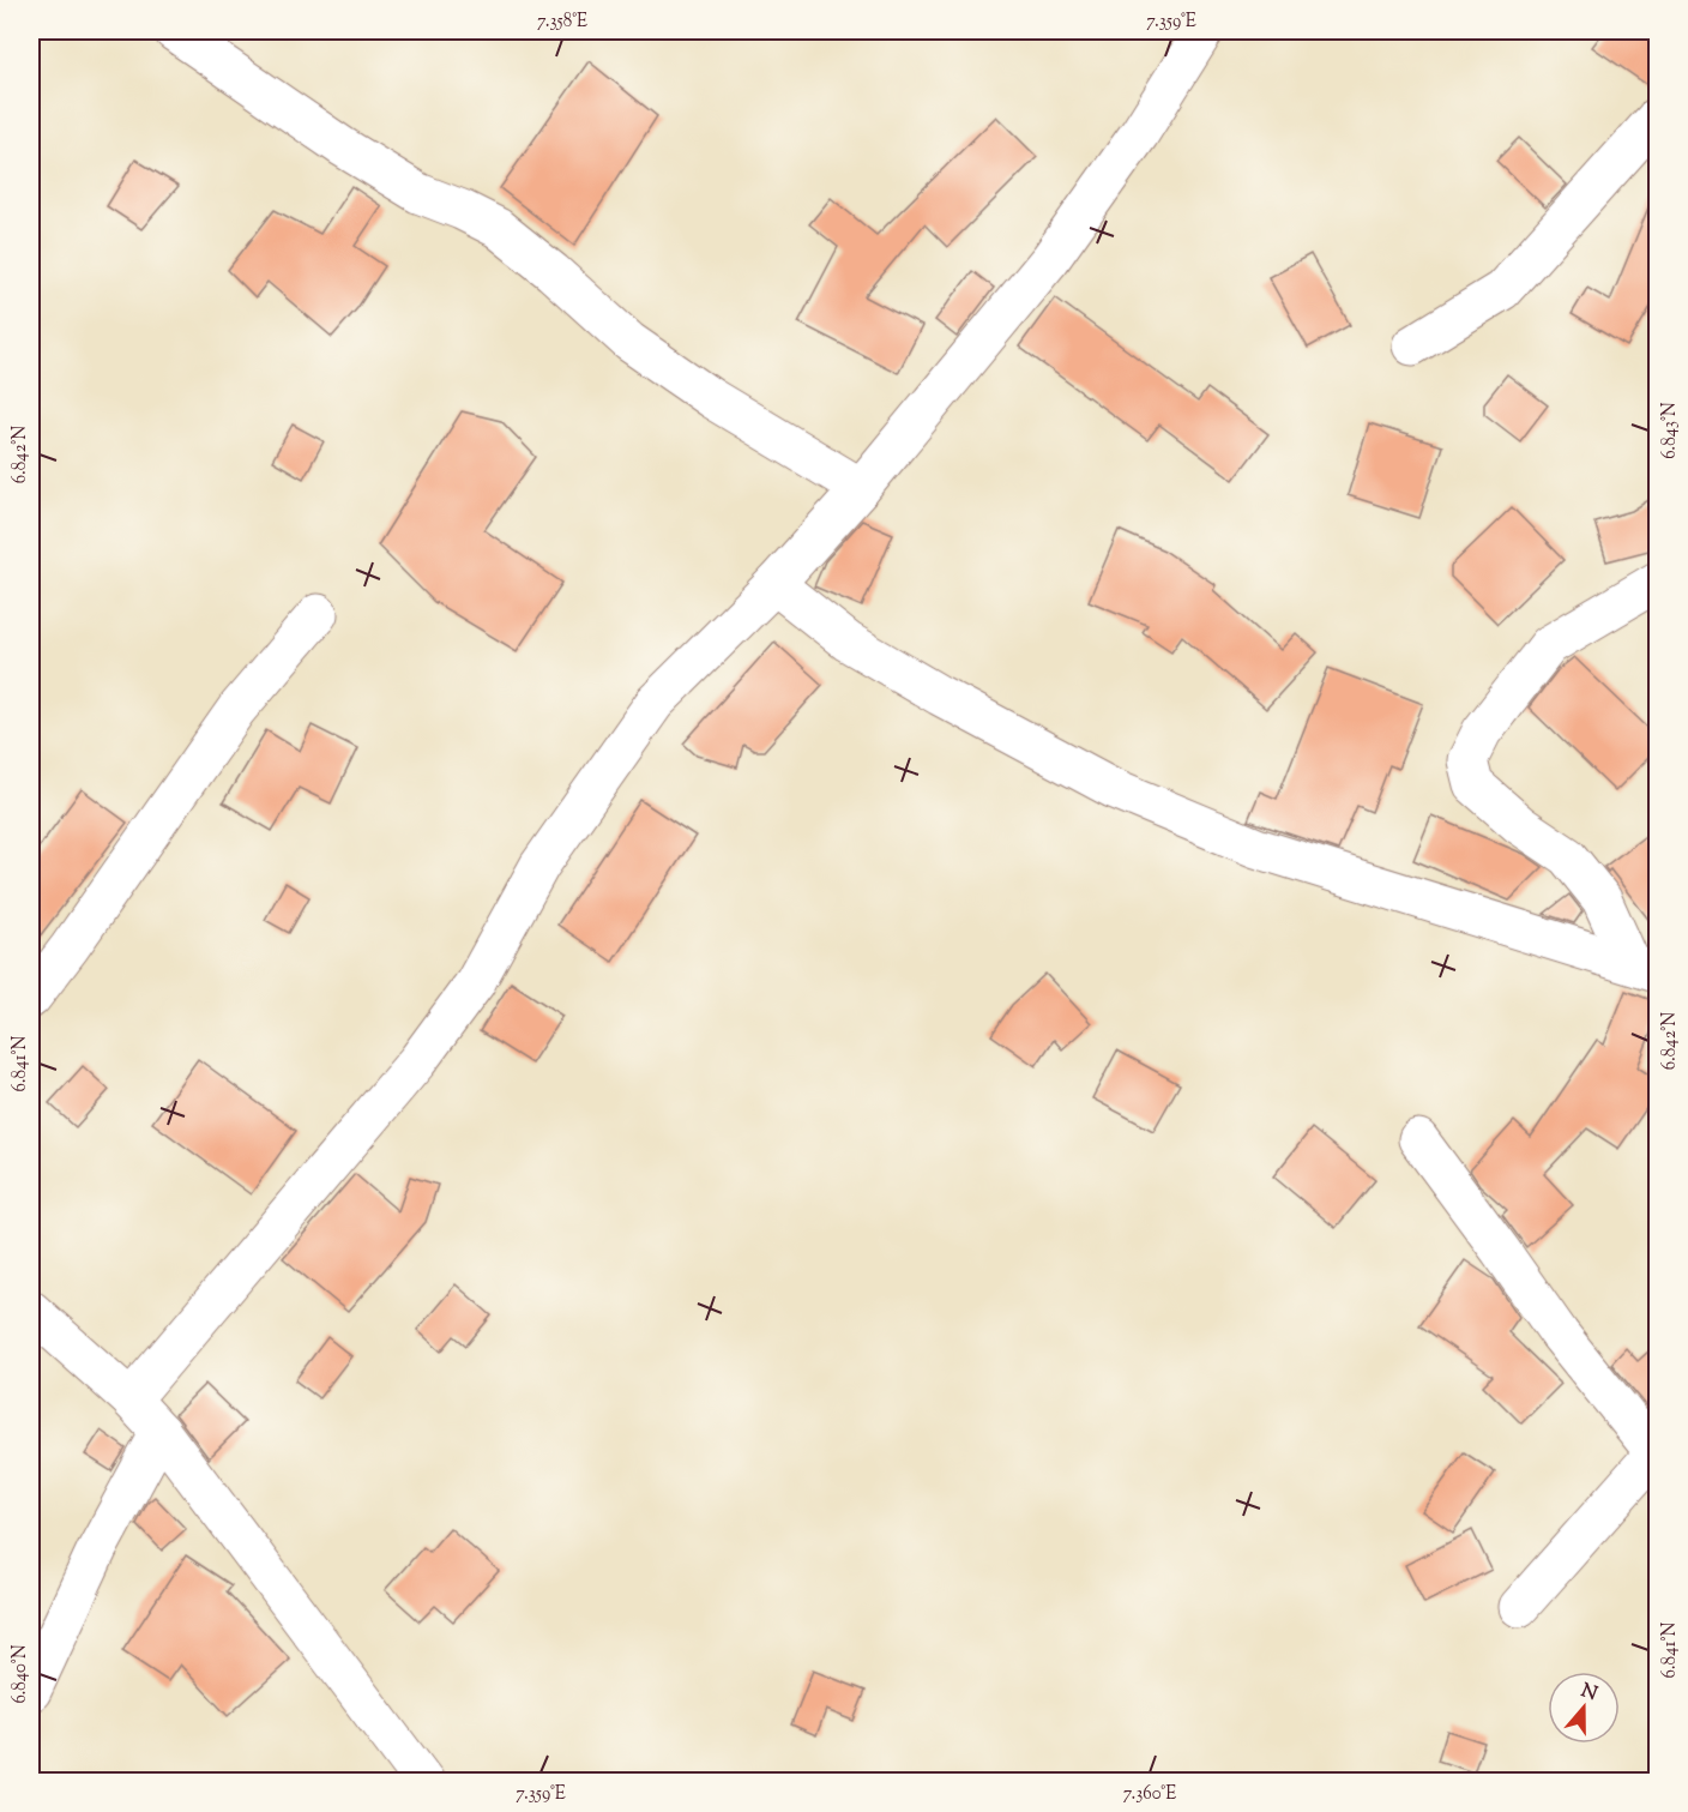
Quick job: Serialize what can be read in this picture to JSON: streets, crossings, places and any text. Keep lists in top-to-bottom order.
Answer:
{
  "north": "top",
  "coordinates": [
    "7.358°E",
    "7.359°E",
    "6.843°N",
    "6.842°N",
    "6.841°N",
    "6.840°N",
    "7.360°E"
  ]
}
